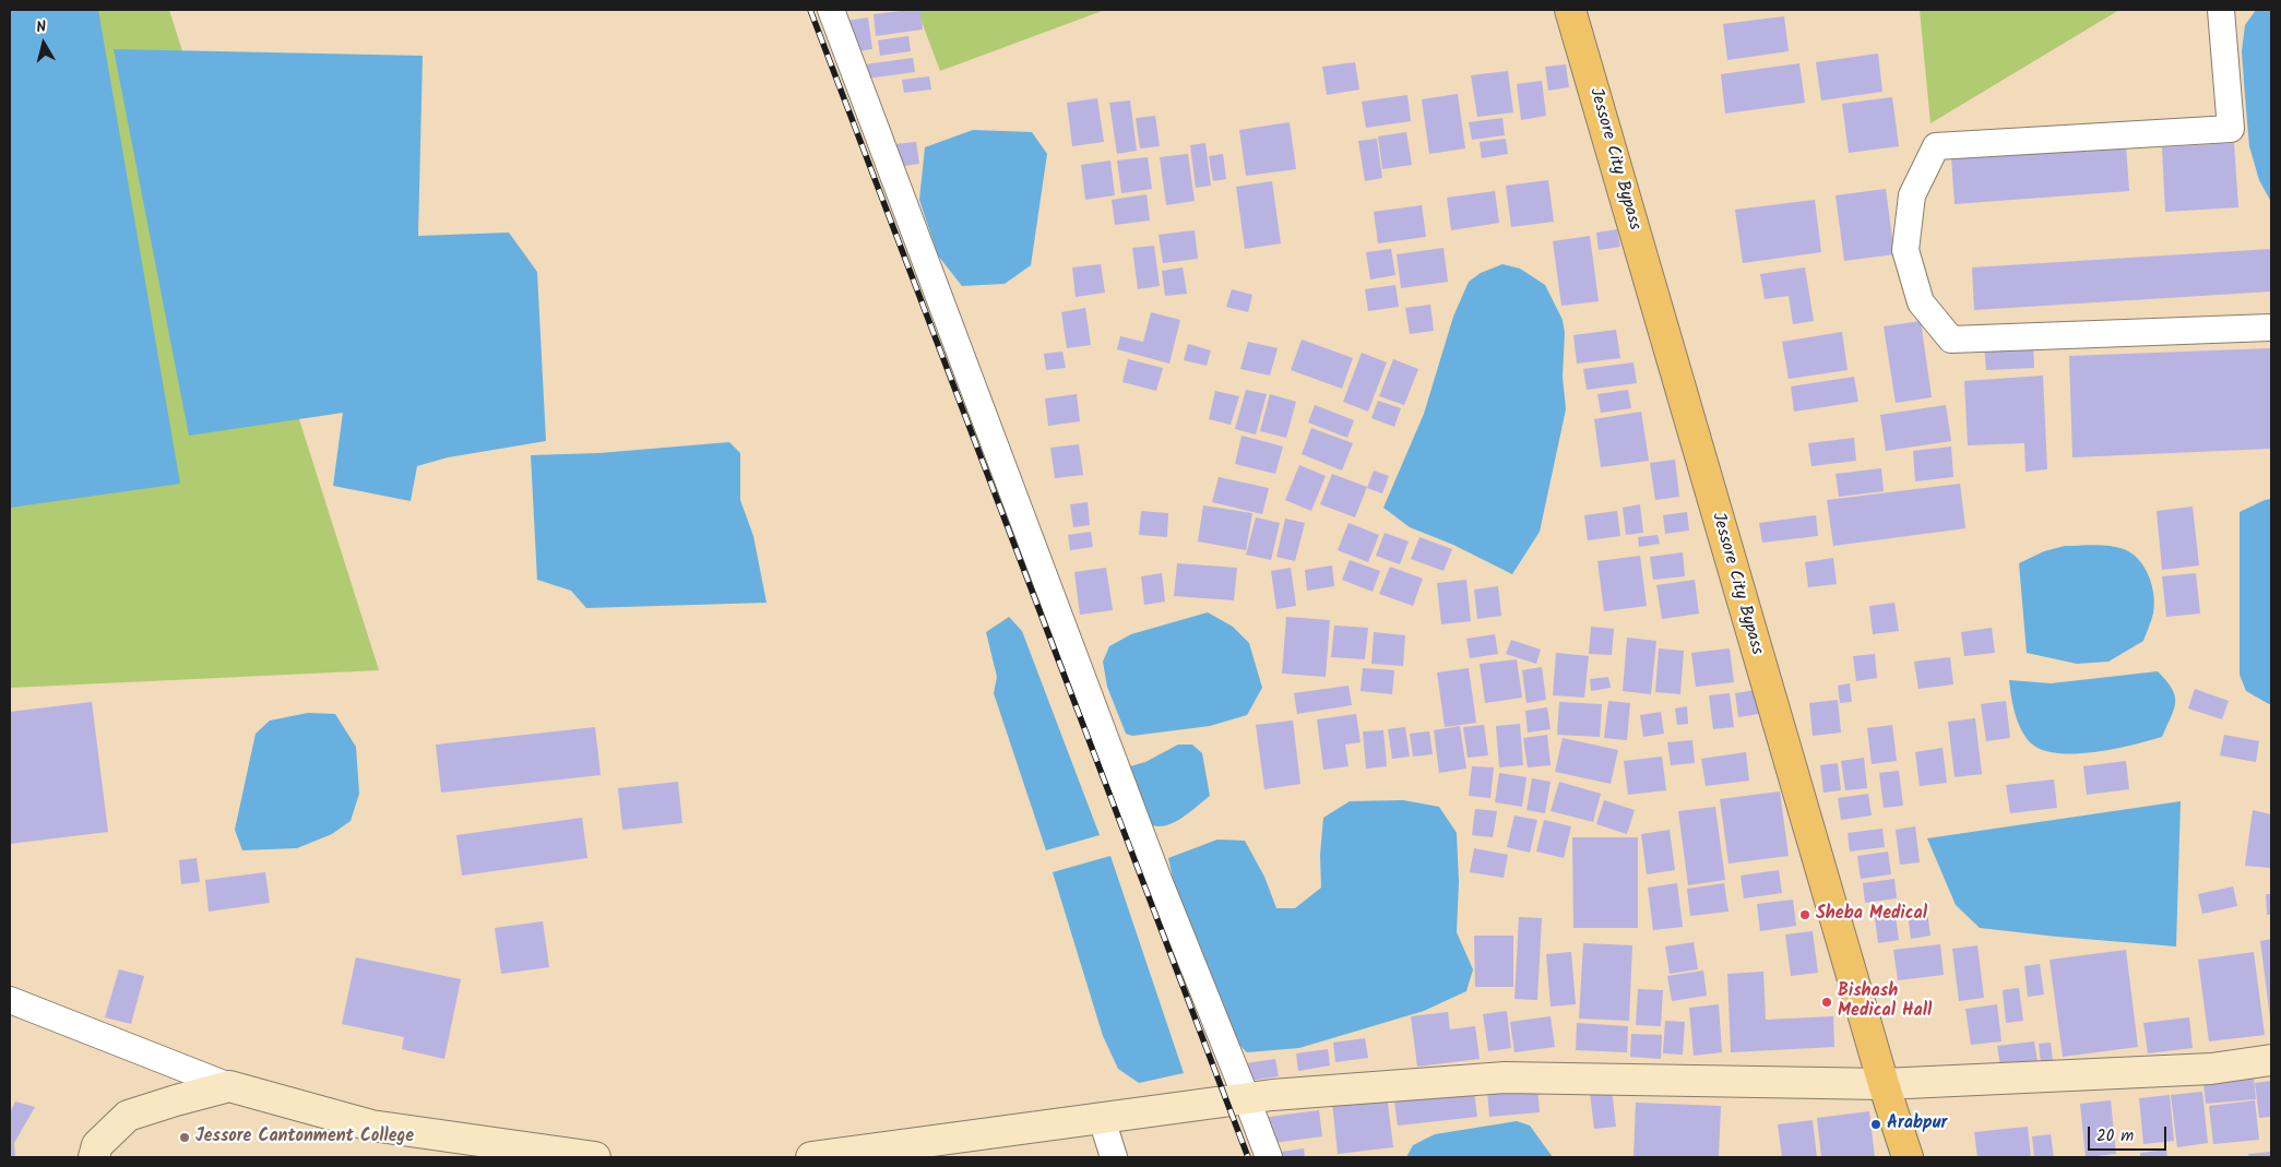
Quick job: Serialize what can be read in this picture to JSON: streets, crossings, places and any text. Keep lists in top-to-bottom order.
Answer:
{
  "streets": {
    "highway": ["Jessore City Bypass"]
  },
  "places": [
    "Sheba Medical",
    "Bishash Medical Hall",
    "Arabpur",
    "Jessore Cantonment College"
  ],
  "scale_bar": "20 m",
  "north": "top"
}
